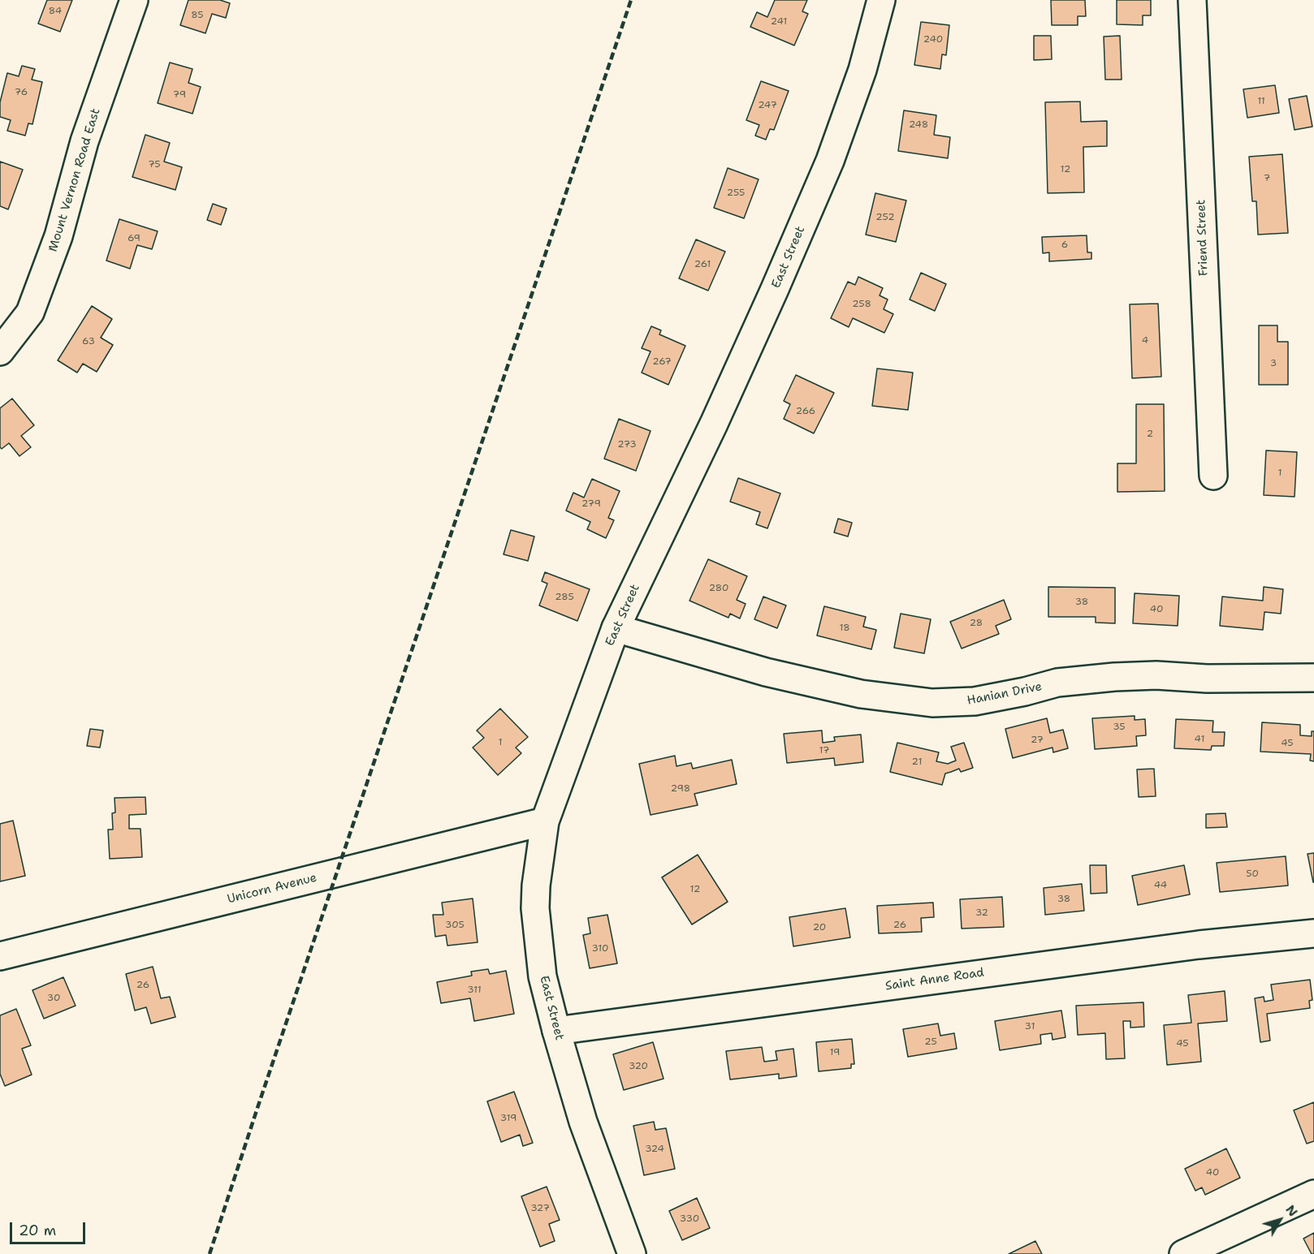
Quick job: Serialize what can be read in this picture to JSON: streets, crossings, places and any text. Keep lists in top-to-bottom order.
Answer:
{
  "streets": {
    "street": [
      "Mount Vernon Road East",
      "Friend Street",
      "East Street",
      "Hanian Drive",
      "Unicorn Avenue",
      "Saint Anne Road"
    ]
  },
  "crossings": [
    ["East Street", "Hanian Drive"],
    ["East Street", "Unicorn Avenue"],
    ["East Street", "Saint Anne Road"]
  ],
  "house_numbers": [
    "84",
    "85",
    "241",
    "240",
    "76",
    "79",
    "11",
    "247",
    "248",
    "75",
    "12",
    "7",
    "255",
    "252",
    "69",
    "6",
    "261",
    "258",
    "4",
    "63",
    "267",
    "3",
    "266",
    "2",
    "273",
    "1",
    "279",
    "280",
    "285",
    "38",
    "40",
    "28",
    "18",
    "35",
    "41",
    "27",
    "1",
    "45",
    "17",
    "21",
    "298",
    "50",
    "44",
    "12",
    "38",
    "32",
    "305",
    "26",
    "20",
    "310",
    "26",
    "311",
    "30",
    "31",
    "25",
    "45",
    "19",
    "320",
    "319",
    "324",
    "40",
    "327",
    "330"
  ],
  "scale_bar": "20 m",
  "north": "top right"
}
